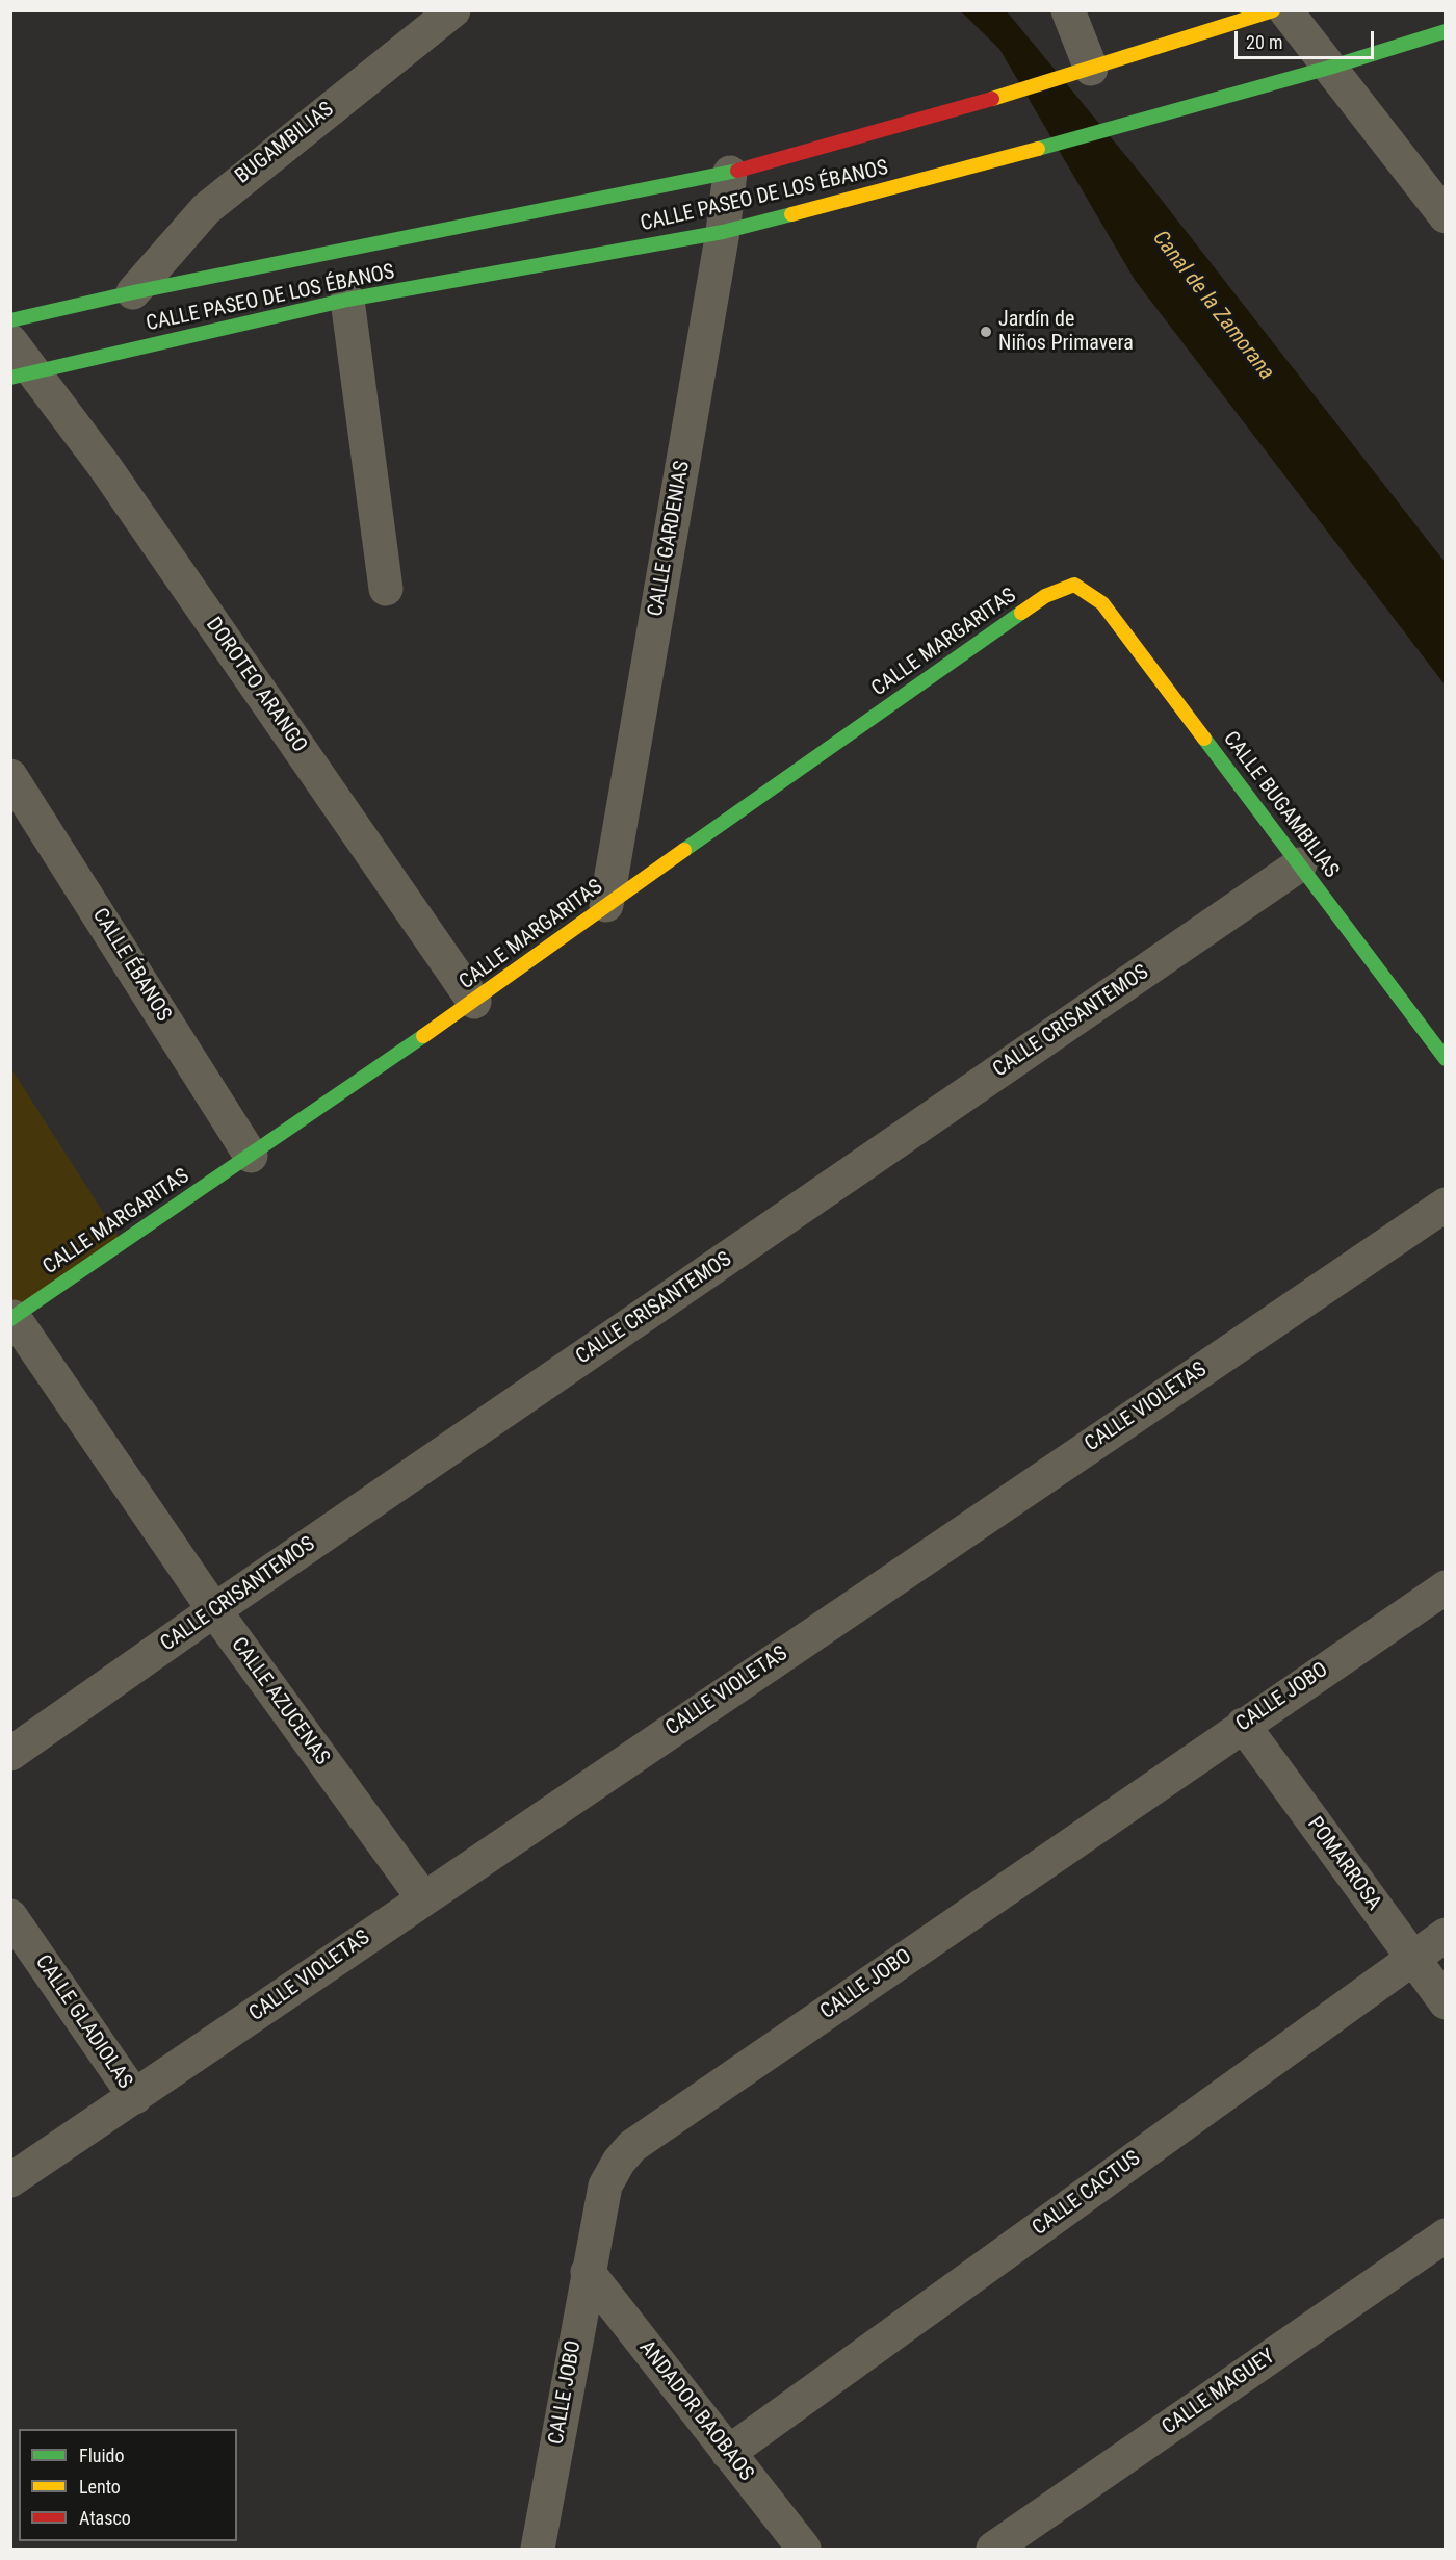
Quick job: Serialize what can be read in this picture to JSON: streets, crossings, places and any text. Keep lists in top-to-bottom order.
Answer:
{
  "streets": {
    "main road": ["CALLE PASEO DE LOS ÉBANOS", "CALLE MARGARITAS", "CALLE BUGAMBILIAS"],
    "street": [
      "BUGAMBILIAS",
      "CALLE GARDENIAS",
      "DOROTEO ARANGO",
      "CALLE ÉBANOS",
      "CALLE CRISANTEMOS",
      "CALLE VIOLETAS",
      "CALLE JOBO",
      "CALLE AZUCENAS",
      "POMARROSA",
      "CALLE GLADIOLAS",
      "CALLE CACTUS",
      "CALLE MAGUEY",
      "ANDADOR BAOBAOS"
    ]
  },
  "crossings": [
    ["BUGAMBILIAS", "CALLE PASEO DE LOS ÉBANOS"],
    ["CALLE PASEO DE LOS ÉBANOS", "CALLE GARDENIAS"],
    ["CALLE PASEO DE LOS ÉBANOS", "DOROTEO ARANGO"],
    ["CALLE GARDENIAS", "CALLE MARGARITAS"],
    ["CALLE MARGARITAS", "DOROTEO ARANGO"],
    ["CALLE MARGARITAS", "CALLE BUGAMBILIAS"],
    ["CALLE MARGARITAS", "CALLE ÉBANOS"],
    ["CALLE MARGARITAS", "CALLE AZUCENAS"],
    ["CALLE BUGAMBILIAS", "CALLE CRISANTEMOS"],
    ["CALLE CRISANTEMOS", "CALLE AZUCENAS"],
    ["CALLE VIOLETAS", "CALLE AZUCENAS"],
    ["CALLE VIOLETAS", "CALLE GLADIOLAS"],
    ["CALLE JOBO", "POMARROSA"],
    ["CALLE JOBO", "ANDADOR BAOBAOS"],
    ["POMARROSA", "CALLE CACTUS"],
    ["CALLE CACTUS", "ANDADOR BAOBAOS"]
  ],
  "water": ["Canal de la Zamorana"],
  "places": ["Jardín de Niños Primavera"],
  "legend": ["Fluido", "Lento", "Atasco"],
  "scale_bar": "20 m"
}
